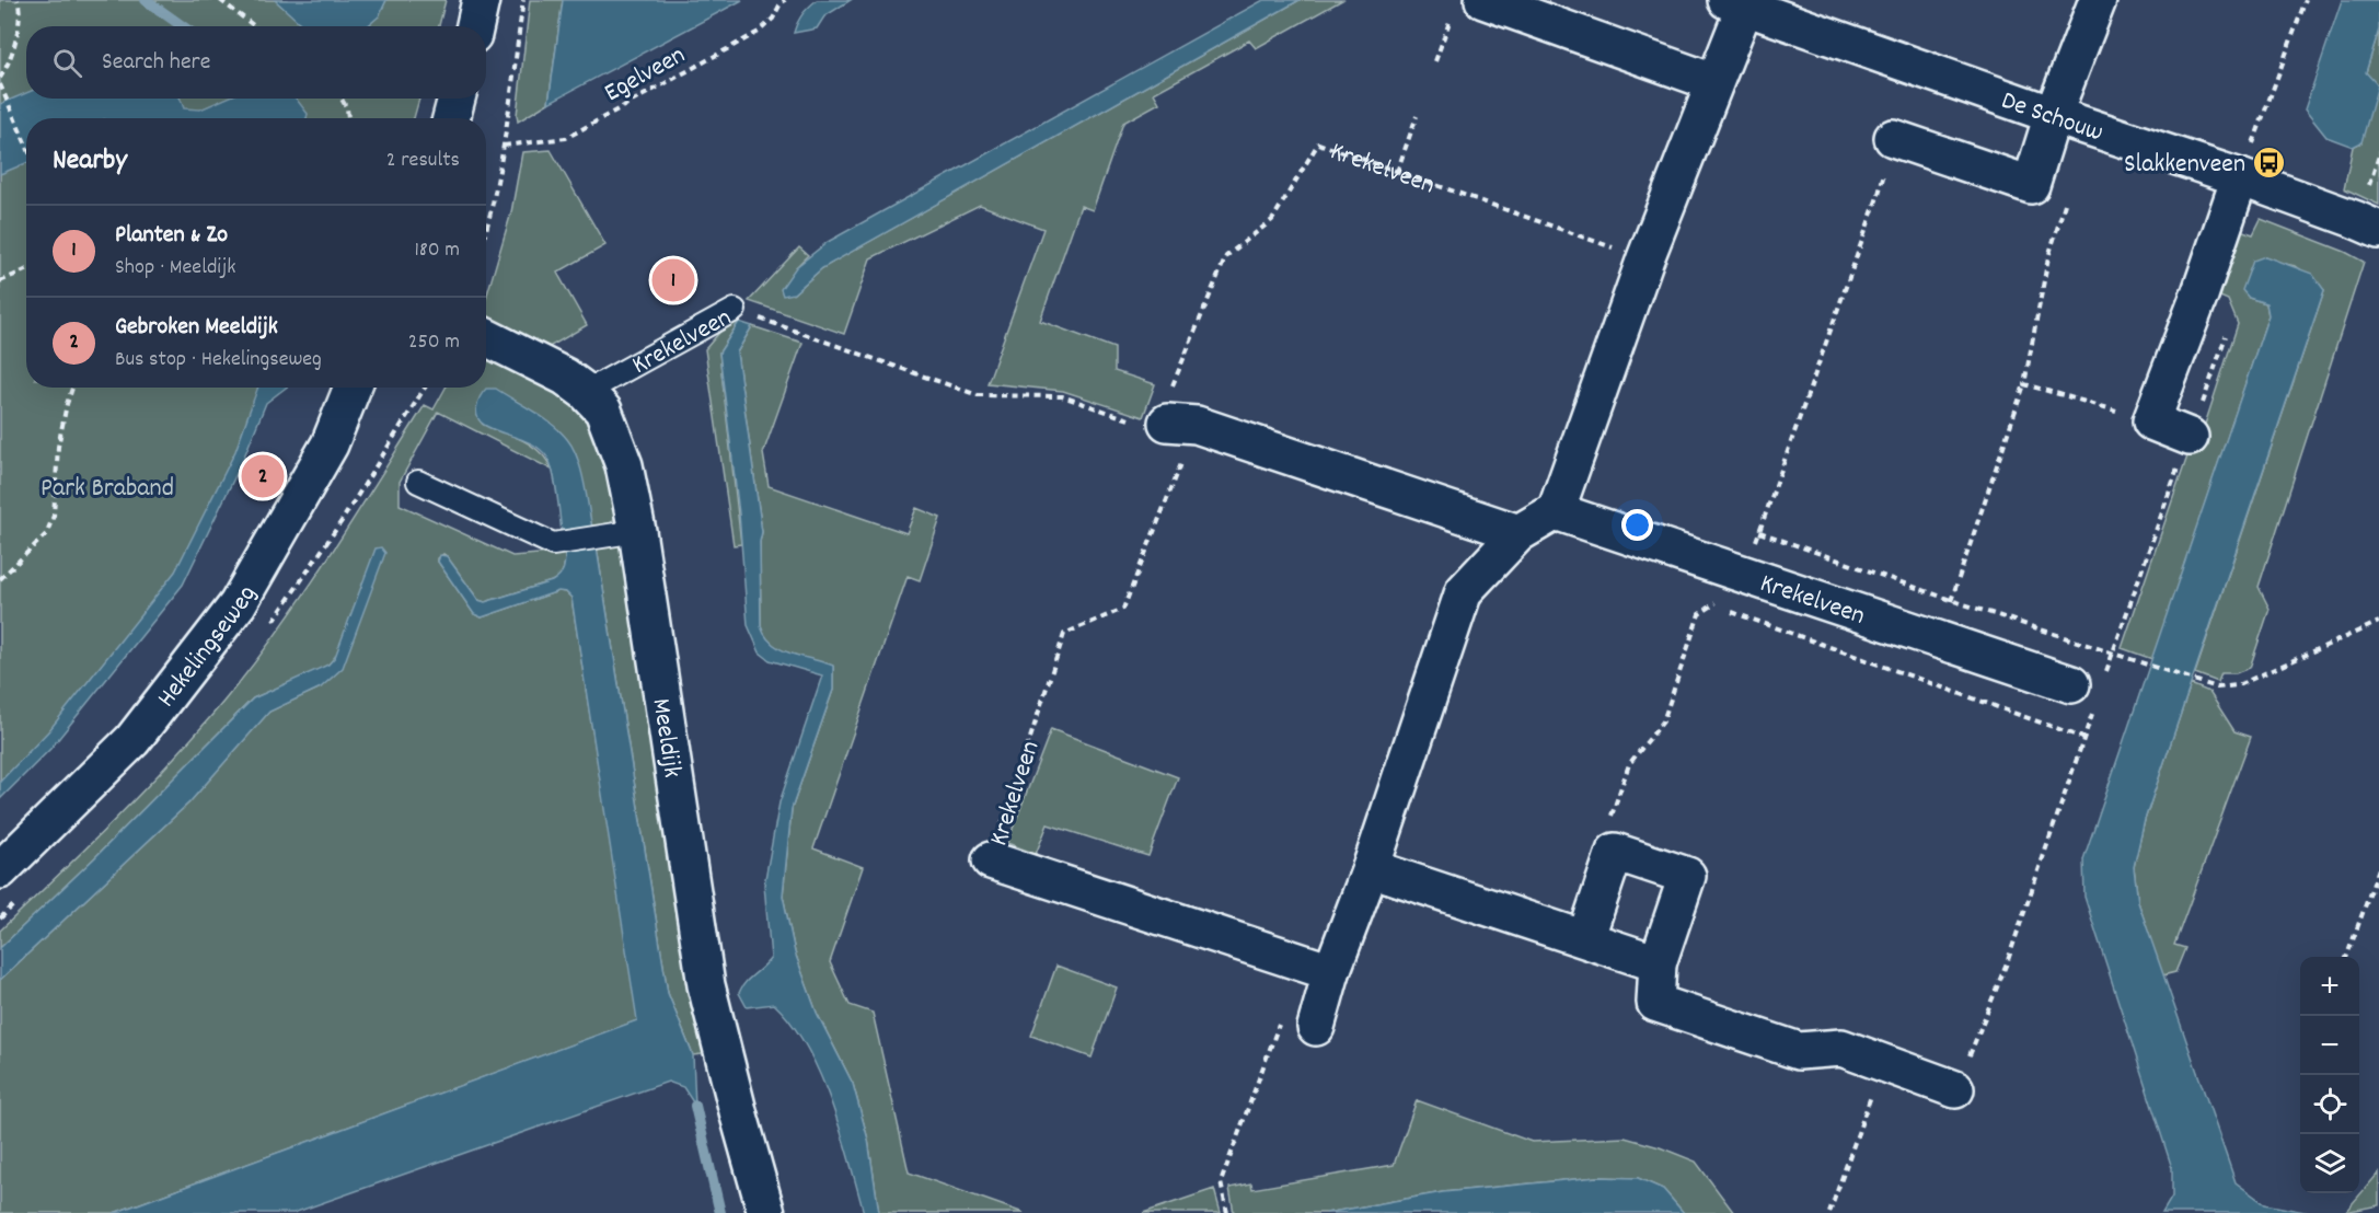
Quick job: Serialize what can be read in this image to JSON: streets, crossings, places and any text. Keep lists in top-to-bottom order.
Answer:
{
  "streets": {
    "street": [
      "De Schouw",
      "Krekelveen",
      "Hekelingseweg",
      "Meeldijk"
    ],
    "path": ["Egelveen"]
  },
  "crossings": [
    ["Krekelveen", "Meeldijk"]
  ],
  "parks": ["Park Braband"],
  "places": {
    "bus stop": ["Slakkenveen"]
  },
  "page": {
    "search": "Search here",
    "heading": ["Nearby", "2 results"],
    "list": [
      {
        "mark": "1",
        "name": "Planten & Zo",
        "note": "Shop · Meeldijk",
        "value": "180 m"
      },
      {
        "mark": "2",
        "name": "Gebroken Meeldijk",
        "note": "Bus stop · Hekelingseweg",
        "value": "250 m"
      }
    ],
    "pins": ["1", "2"],
    "map_buttons": ["+", "−"]
  }
}
